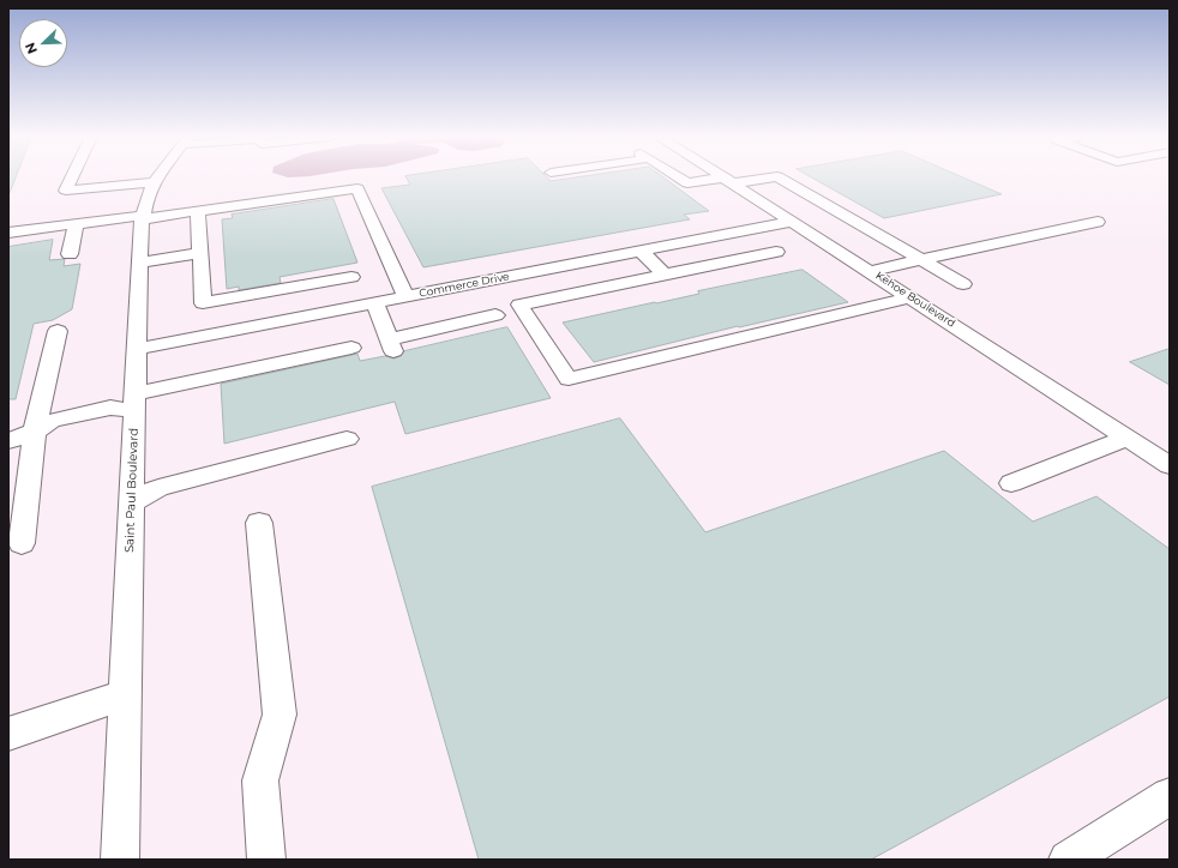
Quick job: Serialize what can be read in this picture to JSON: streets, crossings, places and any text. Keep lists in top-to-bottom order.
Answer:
{
  "streets": {
    "street": ["Commerce Drive", "Kehoe Boulevard", "Saint Paul Boulevard"]
  },
  "crossings": [
    ["Commerce Drive", "Kehoe Boulevard"],
    ["Commerce Drive", "Saint Paul Boulevard"]
  ],
  "north": "bottom left"
}
